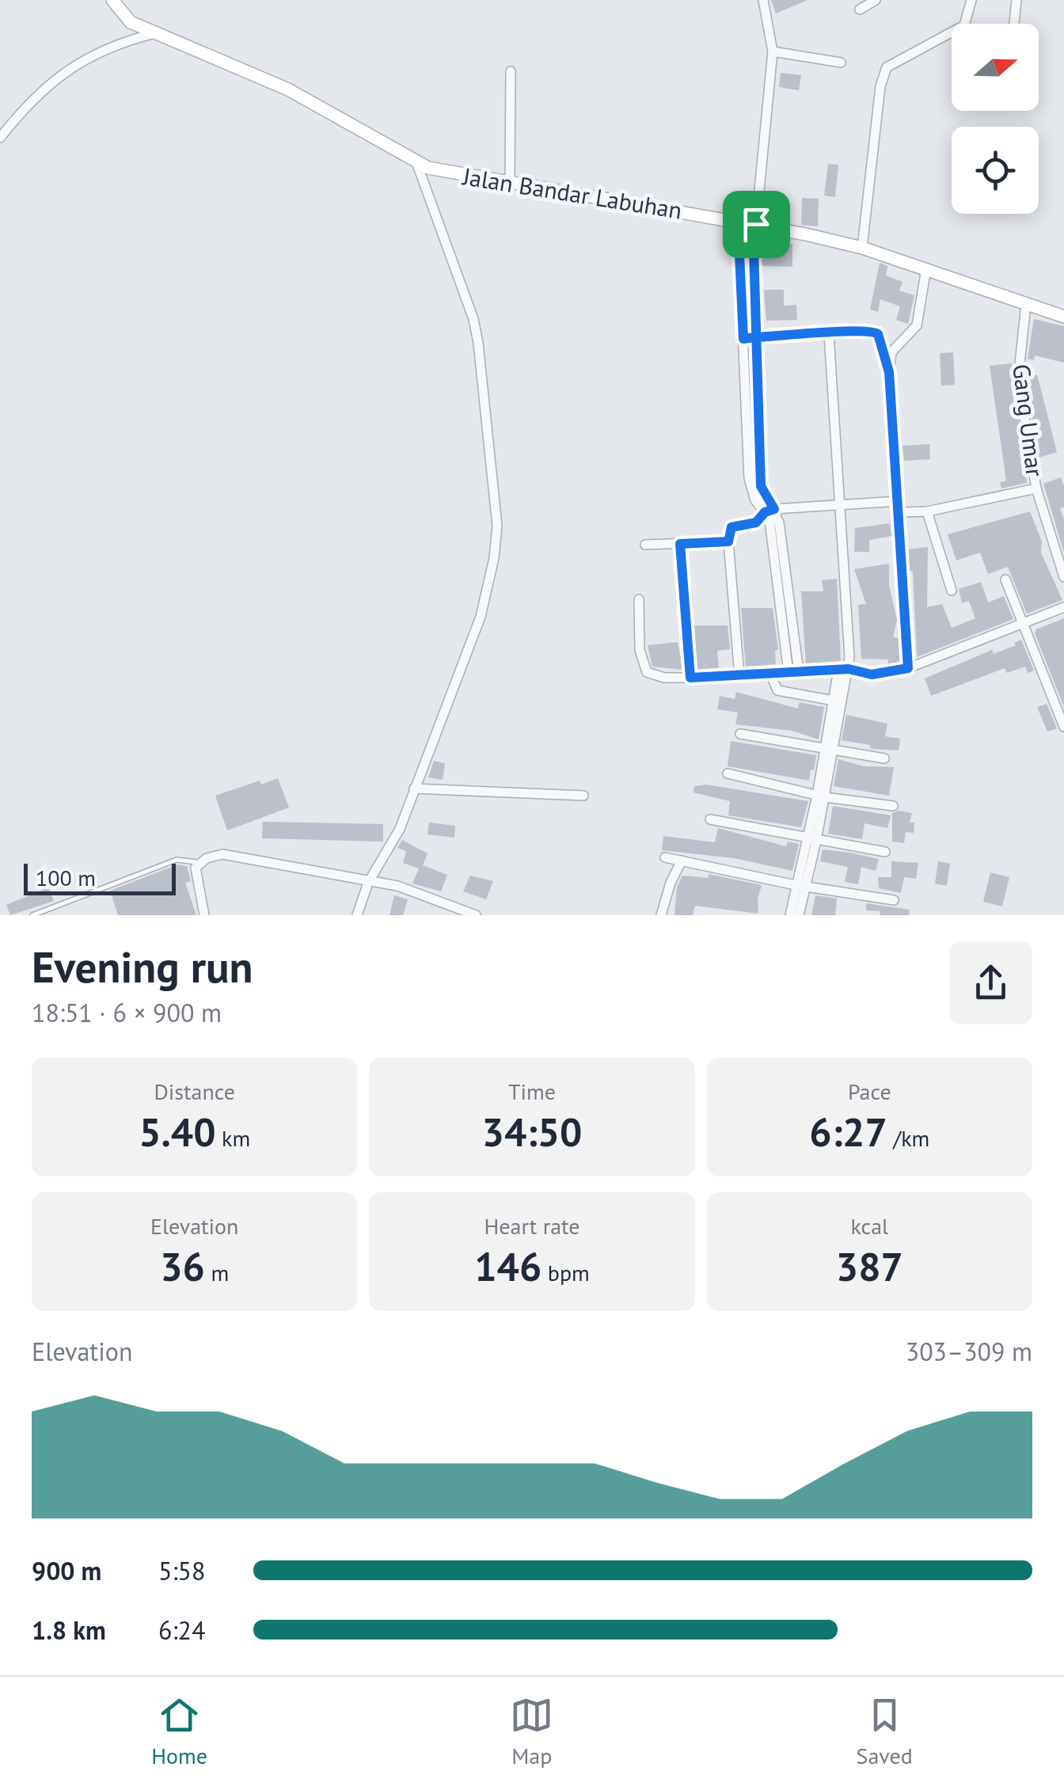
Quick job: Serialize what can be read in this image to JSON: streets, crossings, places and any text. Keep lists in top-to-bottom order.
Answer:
{
  "streets": {
    "main road": ["Jalan Bandar Labuhan"],
    "street": ["Gang Umar"]
  },
  "crossings": [
    ["Jalan Bandar Labuhan", "Gang Umar"]
  ],
  "scale_bar": "100 m",
  "north": "right",
  "page": {
    "scale": "100 m",
    "heading": ["Evening run", "18:51 · 6 × 900 m"],
    "stats": [
      ["Distance", "5.40 km"],
      ["Time", "34:50"],
      ["Pace", "6:27 /km"],
      ["Elevation", "36 m"],
      ["Heart rate", "146 bpm"],
      ["kcal", "387"]
    ],
    "chart": ["Elevation", "303–309 m"],
    "list": [
      {
        "name": "900 m",
        "note": "5:58"
      },
      {
        "name": "1.8 km",
        "note": "6:24"
      }
    ],
    "tabs": ["Home", "Map", "Saved"]
  }
}
